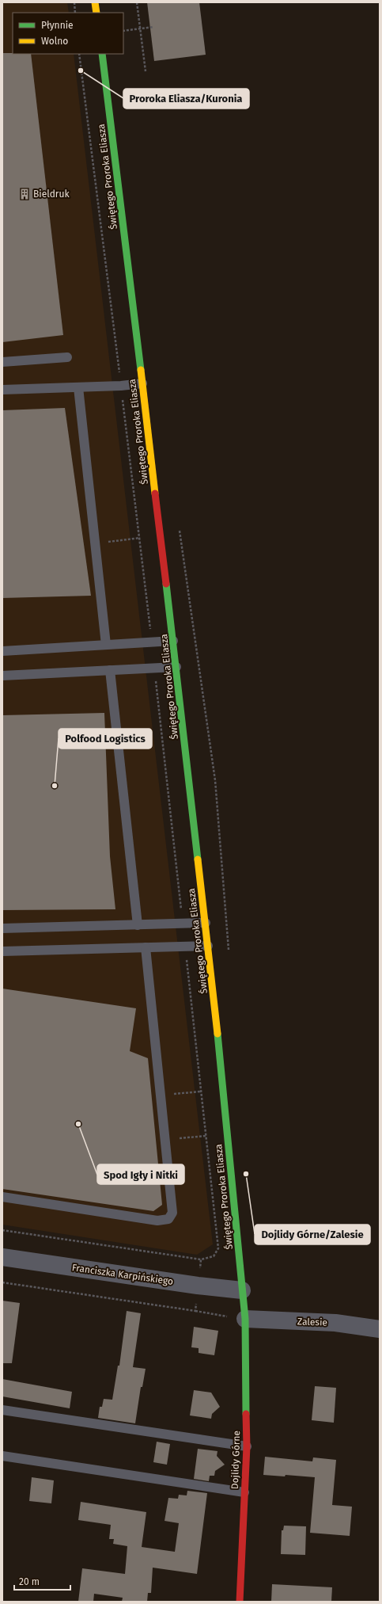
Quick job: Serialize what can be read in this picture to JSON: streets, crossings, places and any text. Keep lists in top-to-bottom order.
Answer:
{
  "streets": {
    "street": [
      "Świętego Proroka Eliasza",
      "Franciszka Karpińskiego",
      "Zalesie",
      "Dojlidy Górne"
    ]
  },
  "crossings": [
    ["Świętego Proroka Eliasza", "Franciszka Karpińskiego"],
    ["Świętego Proroka Eliasza", "Zalesie"],
    ["Świętego Proroka Eliasza", "Dojlidy Górne"],
    ["Zalesie", "Dojlidy Górne"]
  ],
  "places": {
    "other": [
      "Proroka Eliasza/Kuronia",
      "Polfood Logistics",
      "Spod Igły i Nitki",
      "Dojlidy Górne/Zalesie"
    ],
    "building": ["Bieldruk"]
  },
  "legend": ["Płynnie", "Wolno"],
  "scale_bar": "20 m"
}
